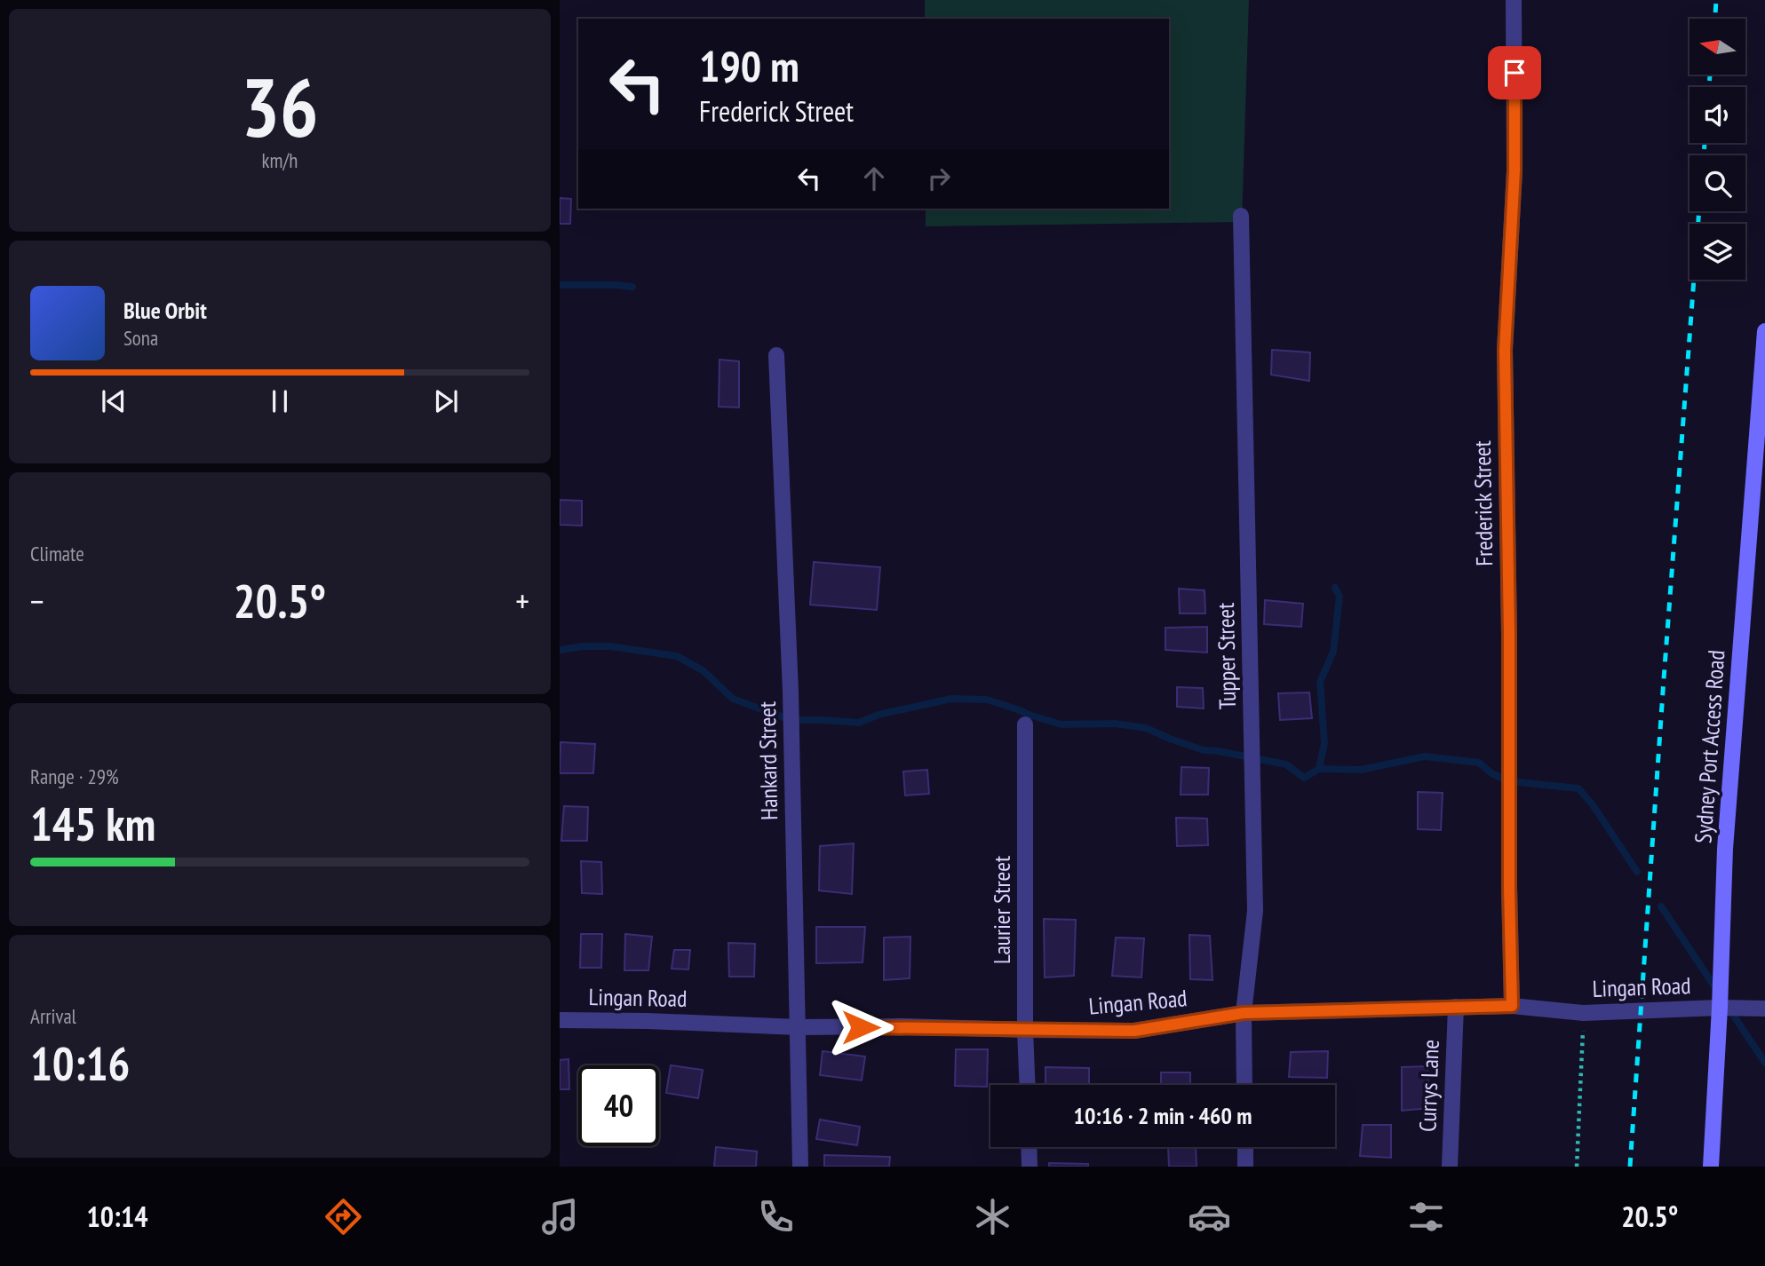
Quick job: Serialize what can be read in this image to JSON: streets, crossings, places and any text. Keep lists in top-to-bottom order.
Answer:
{
  "streets": {
    "main road": ["Sydney Port Access Road"],
    "street": [
      "Frederick Street",
      "Tupper Street",
      "Hankard Street",
      "Laurier Street",
      "Lingan Road",
      "Currys Lane"
    ]
  },
  "crossings": [
    ["Frederick Street", "Lingan Road"],
    ["Tupper Street", "Lingan Road"],
    ["Sydney Port Access Road", "Lingan Road"],
    ["Hankard Street", "Lingan Road"],
    ["Laurier Street", "Lingan Road"],
    ["Lingan Road", "Currys Lane"]
  ],
  "north": "left",
  "page": {
    "tile": [
      ["36", "km/h"],
      "Climate",
      ["Range · 29%", "145 km"],
      ["Arrival", "10:16"]
    ],
    "turn": ["190 m", "Frederick Street"],
    "song": ["Blue Orbit", "Sona"],
    "heat": ["−", "20.5°", "+"],
    "limit": "40",
    "trip": "10:16 · 2 min · 460 m",
    "tabs": ["10:14", "20.5°"]
  }
}
